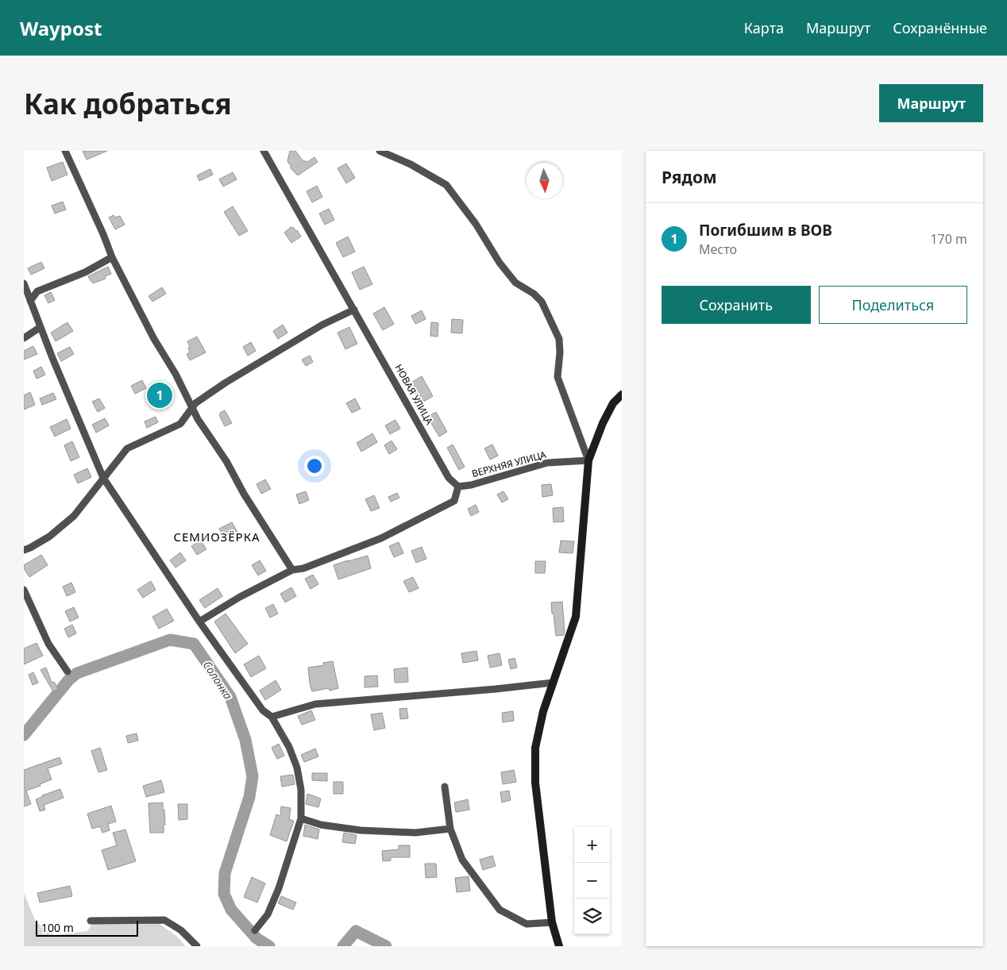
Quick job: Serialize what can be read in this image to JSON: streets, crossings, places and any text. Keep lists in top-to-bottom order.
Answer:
{
  "streets": {
    "street": ["НОВАЯ УЛИЦА", "ВЕРХНЯЯ УЛИЦА"]
  },
  "crossings": [
    ["НОВАЯ УЛИЦА", "ВЕРХНЯЯ УЛИЦА"]
  ],
  "districts": ["СЕМИОЗЁРКА"],
  "water": ["Солонка"],
  "scale_bar": "100 m",
  "north": "bottom",
  "page": {
    "header": "Waypost",
    "nav": ["Карта", "Маршрут", "Сохранённые"],
    "buttons": [
      "Маршрут",
      ["Сохранить", "Поделиться"]
    ],
    "title": "Как добраться",
    "heading": "Рядом",
    "list": [
      {
        "mark": "1",
        "name": "Погибшим в ВОВ",
        "note": "Место",
        "value": "170 m"
      }
    ],
    "pins": "1",
    "map_buttons": ["+", "−"],
    "scale": "100 m"
  }
}
